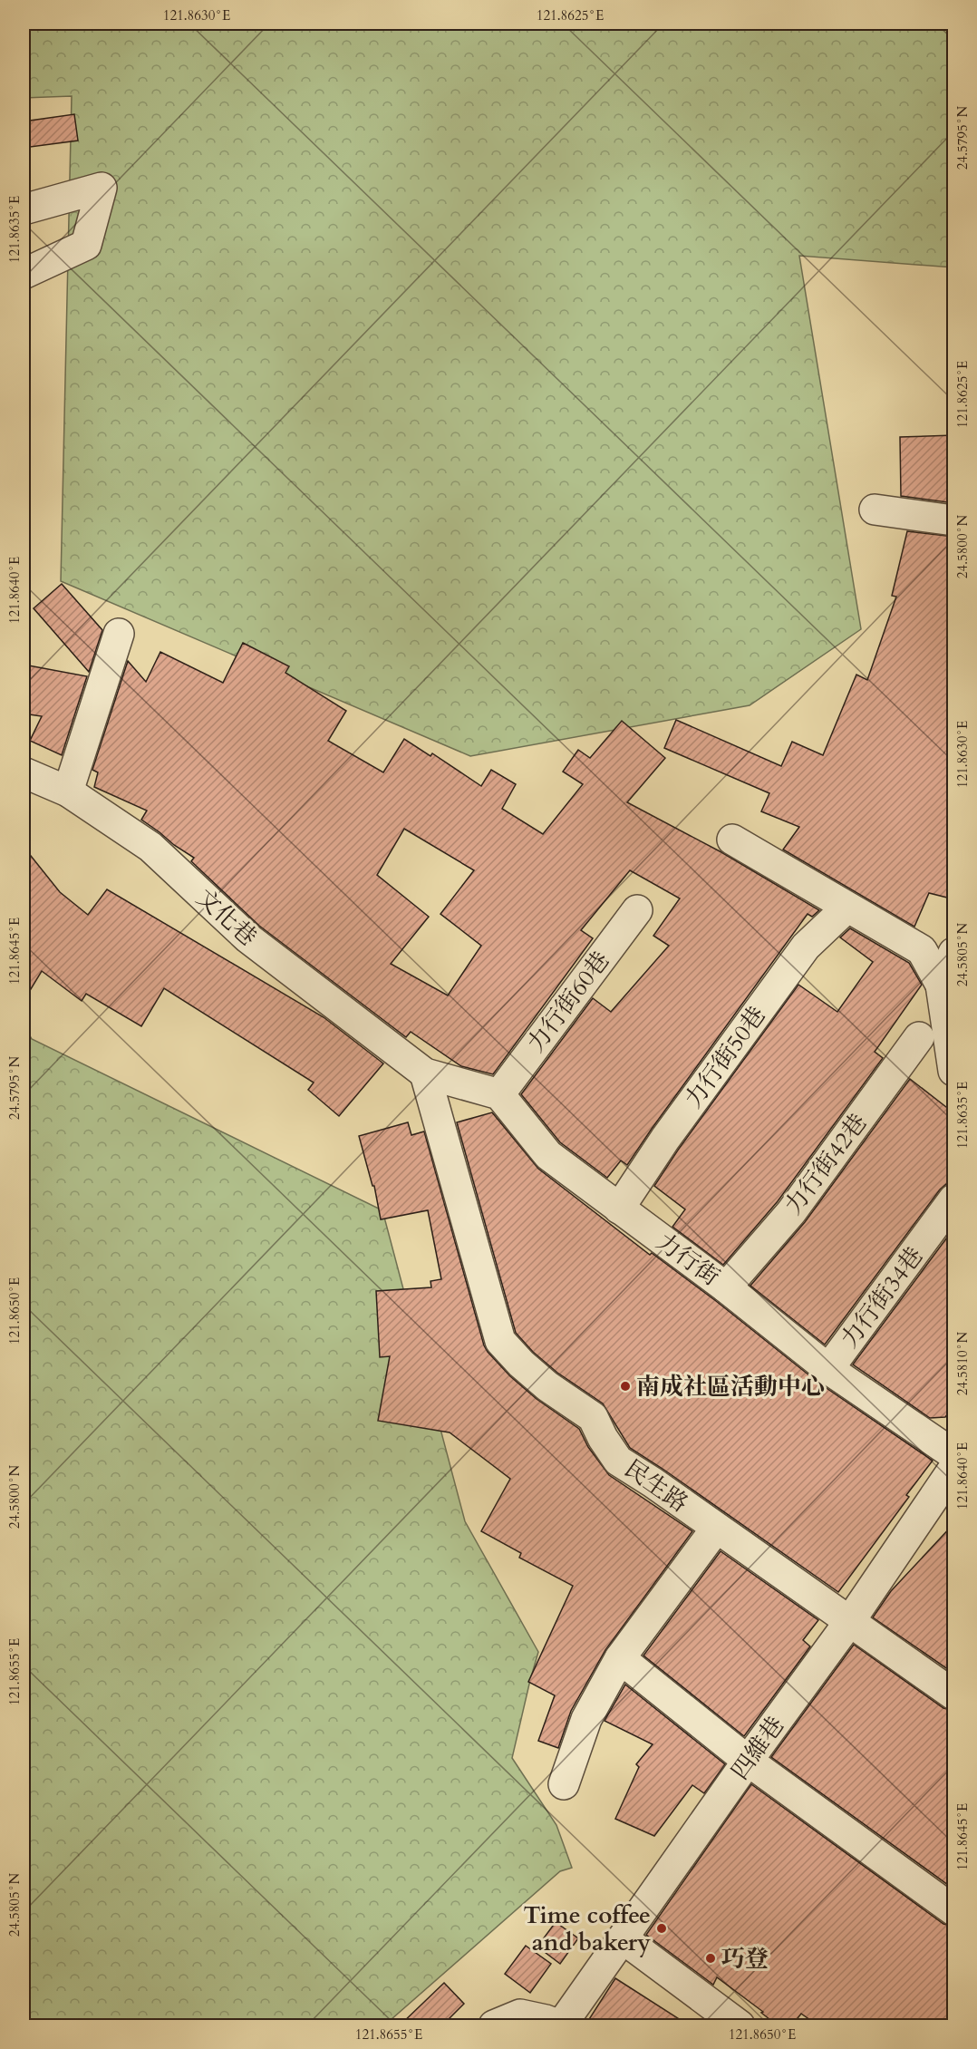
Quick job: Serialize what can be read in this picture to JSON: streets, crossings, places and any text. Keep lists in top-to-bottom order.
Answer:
{
  "streets": {
    "street": [
      "文化巷",
      "力行街60巷",
      "力行街50巷",
      "力行街42巷",
      "力行街",
      "力行街34巷",
      "民生路",
      "四維巷"
    ]
  },
  "crossings": [
    ["文化巷", "民生路"],
    ["力行街60巷", "力行街"],
    ["力行街50巷", "力行街"],
    ["力行街42巷", "力行街"],
    ["力行街", "力行街34巷"],
    ["民生路", "四維巷"]
  ],
  "places": ["南成社區活動中心", "Time coffee and bakery", "巧登"],
  "coordinates": [
    "121.8630°E",
    "121.8625°E",
    "24.5795°N",
    "121.8635°E",
    "24.5800°N",
    "121.8640°E",
    "121.8645°E",
    "24.5805°N",
    "121.8650°E",
    "24.5810°N",
    "121.8655°E"
  ]
}
